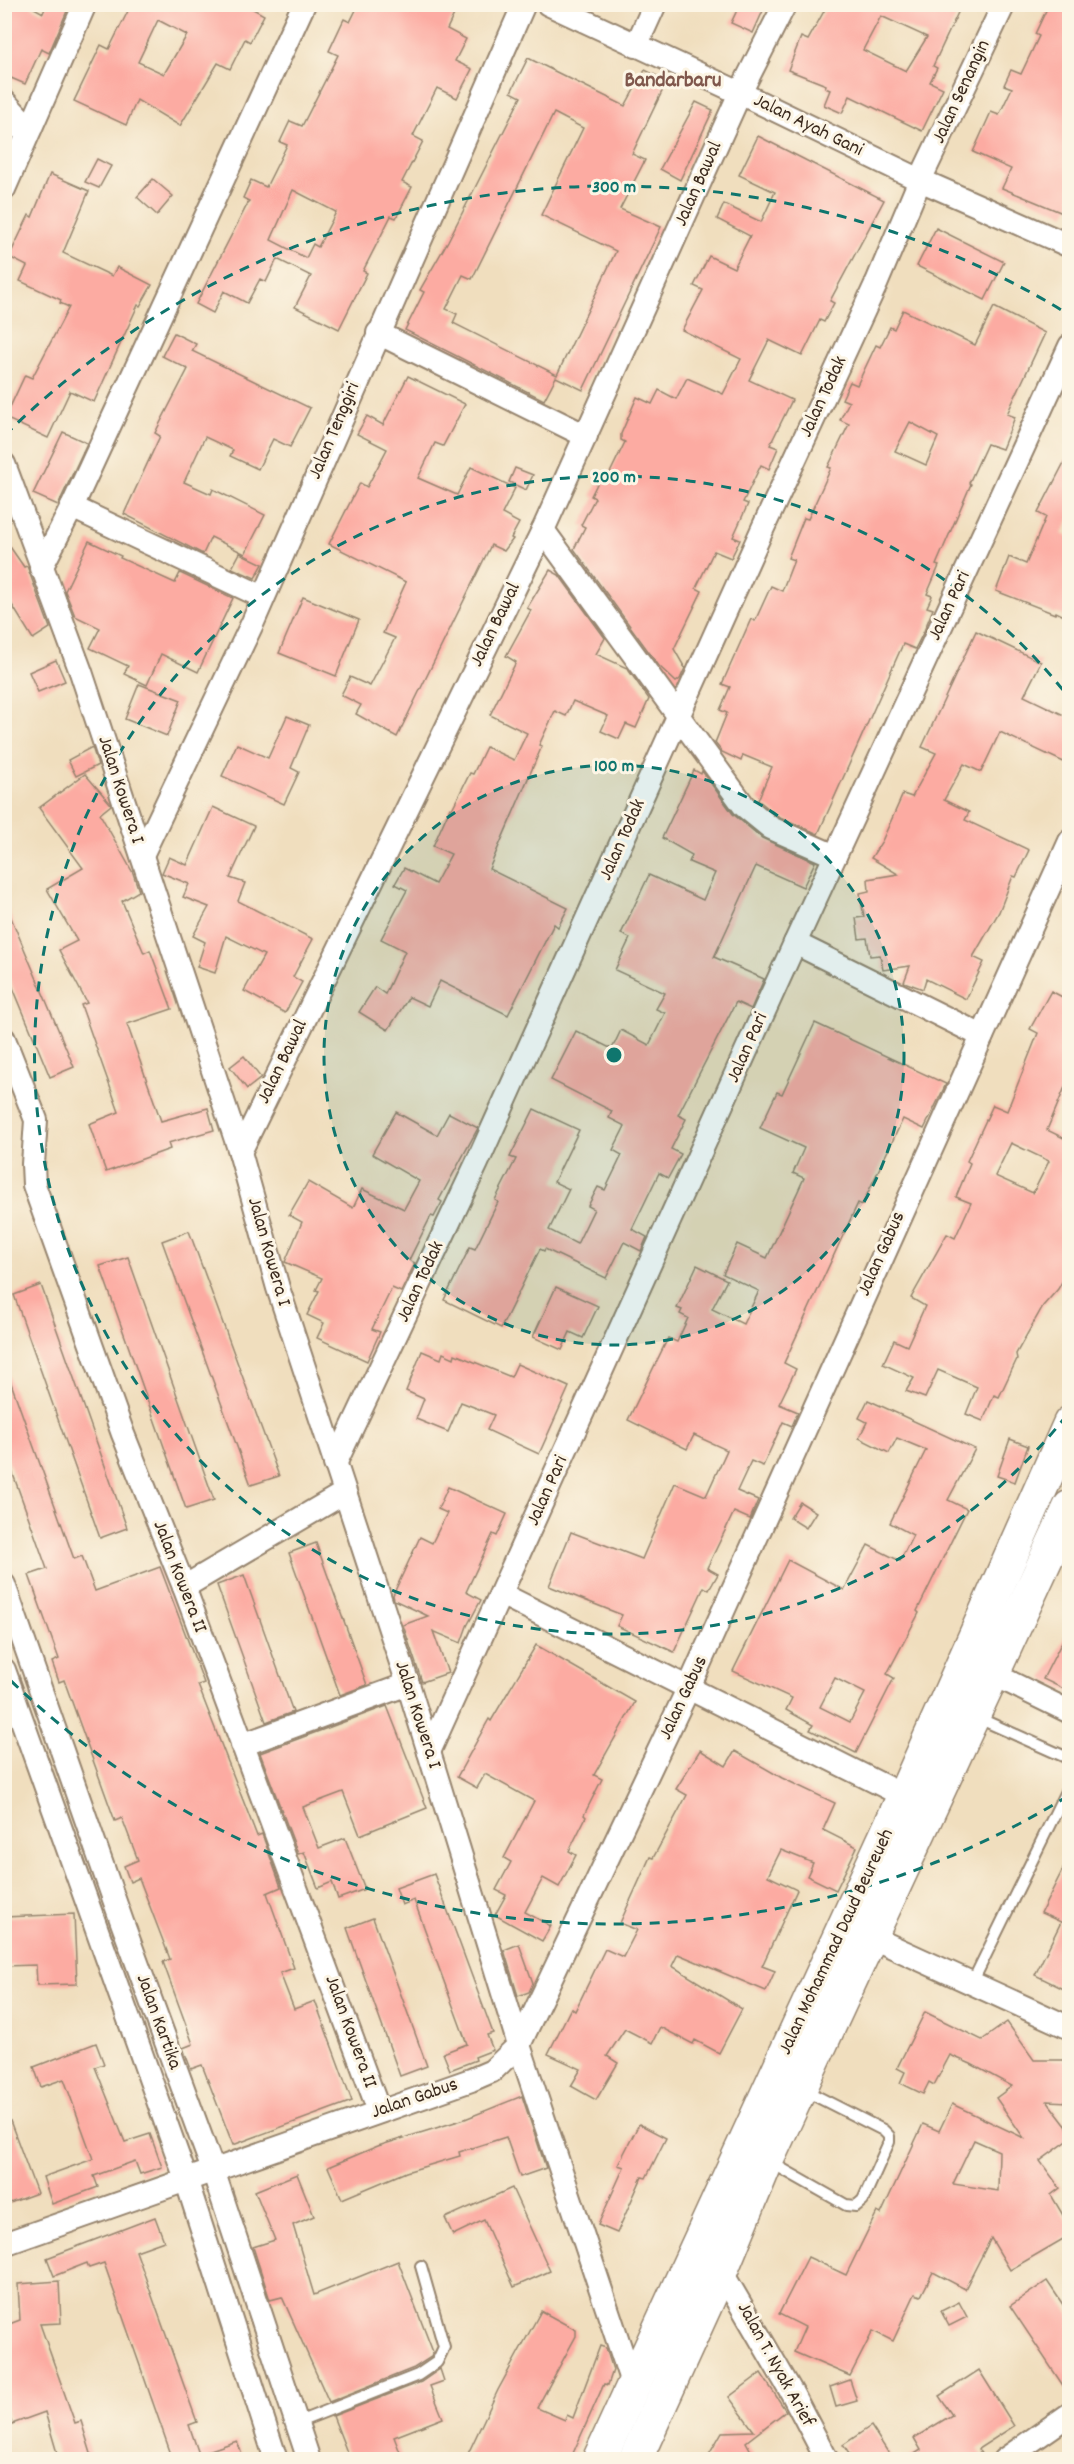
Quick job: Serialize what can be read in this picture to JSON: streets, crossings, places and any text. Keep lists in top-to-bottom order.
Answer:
{
  "streets": {
    "highway": ["Jalan Mohammad Daud Beureueh"],
    "street": [
      "Jalan Senangin",
      "Jalan Ayah Gani",
      "Jalan Bawal",
      "Jalan Todak",
      "Jalan Tenggiri",
      "Jalan Pari",
      "Jalan Kowera I",
      "Jalan Gabus",
      "Jalan Kowera II",
      "Jalan Kartika",
      "Jalan T. Nyak Arief"
    ]
  },
  "crossings": [
    ["Jalan Senangin", "Jalan Ayah Gani"],
    ["Jalan Senangin", "Jalan Todak"],
    ["Jalan Ayah Gani", "Jalan Bawal"],
    ["Jalan Ayah Gani", "Jalan Todak"],
    ["Jalan Bawal", "Jalan Kowera I"],
    ["Jalan Todak", "Jalan Kowera I"],
    ["Jalan Tenggiri", "Jalan Kowera I"],
    ["Jalan Pari", "Jalan Kowera I"],
    ["Jalan Kowera I", "Jalan Gabus"],
    ["Jalan Kowera I", "Jalan Mohammad Daud Beureueh"],
    ["Jalan Gabus", "Jalan Kowera II"],
    ["Jalan Gabus", "Jalan Kartika"],
    ["Jalan Mohammad Daud Beureueh", "Jalan T. Nyak Arief"]
  ],
  "districts": ["Bandarbaru"],
  "rings": ["300 m", "200 m", "100 m"]
}
